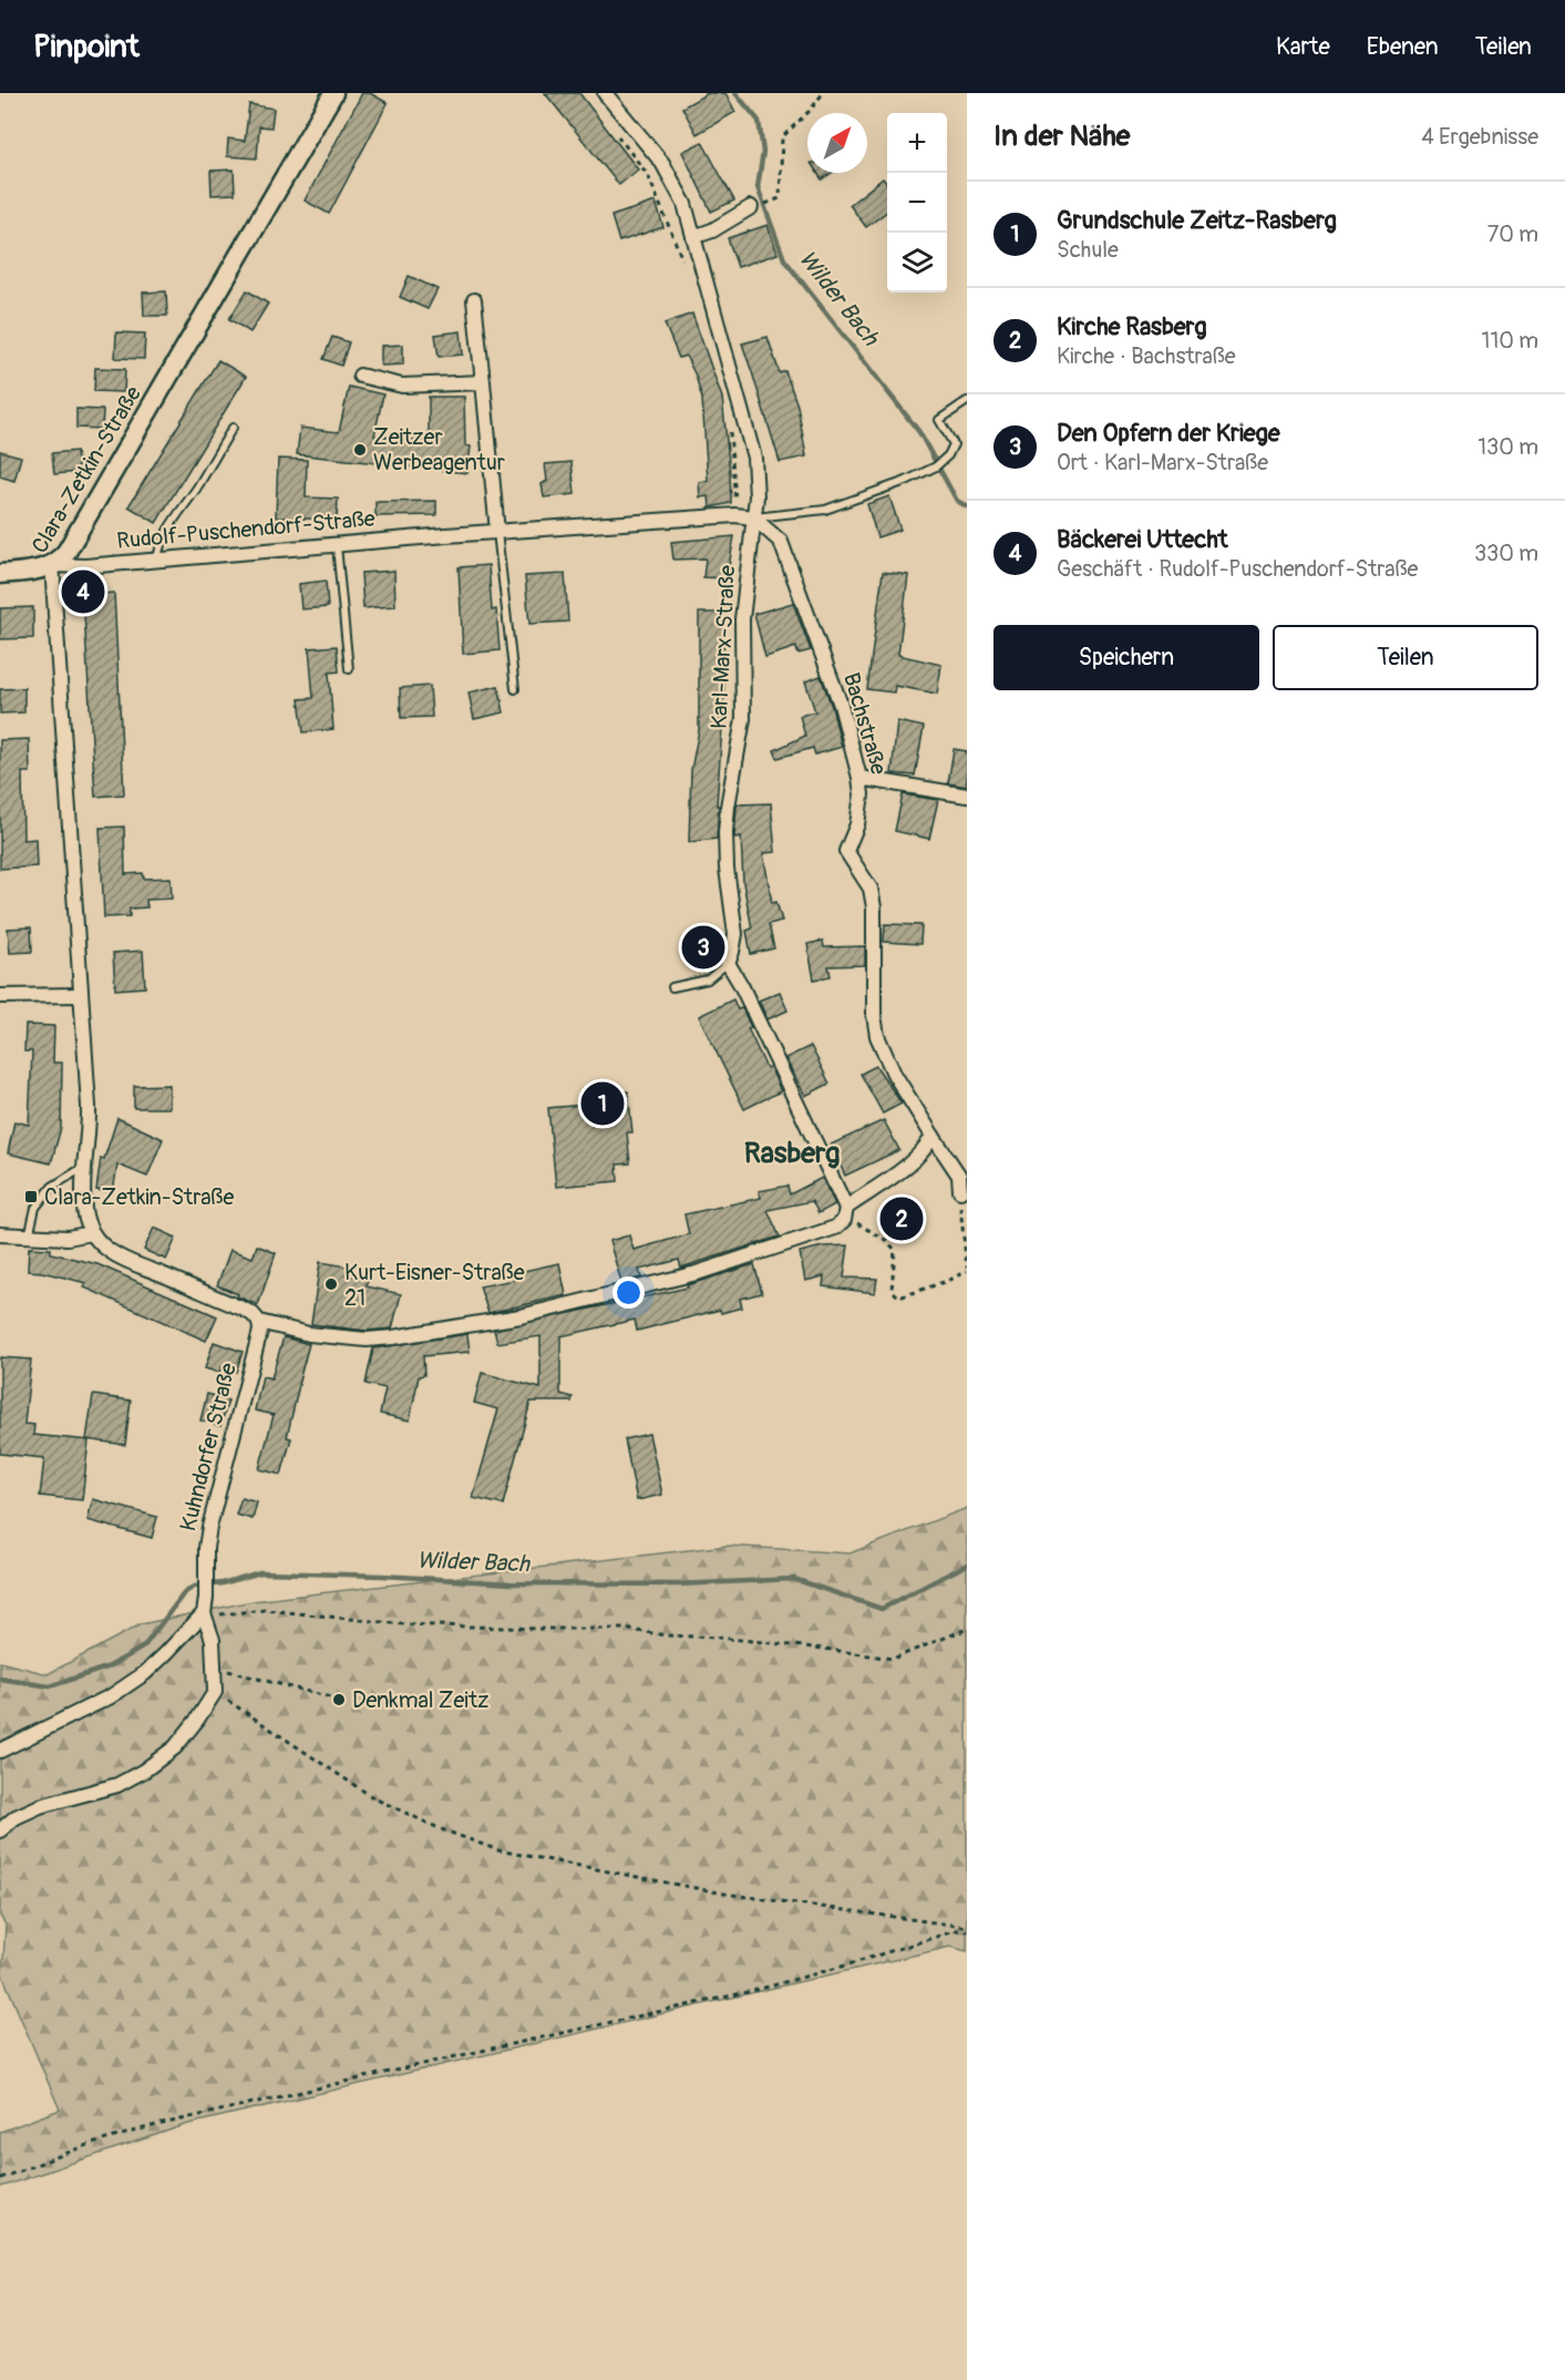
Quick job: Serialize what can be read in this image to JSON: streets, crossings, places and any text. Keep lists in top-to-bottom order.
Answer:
{
  "streets": {
    "street": [
      "Clara-Zetkin-Straße",
      "Rudolf-Puschendorf-Straße",
      "Karl-Marx-Straße",
      "Bachstraße",
      "Kuhndorfer Straße"
    ]
  },
  "crossings": [
    ["Clara-Zetkin-Straße", "Rudolf-Puschendorf-Straße"],
    ["Rudolf-Puschendorf-Straße", "Karl-Marx-Straße"],
    ["Rudolf-Puschendorf-Straße", "Bachstraße"],
    ["Karl-Marx-Straße", "Bachstraße"]
  ],
  "districts": ["Rasberg"],
  "water": ["Wilder Bach"],
  "places": {
    "other": ["Zeitzer Werbeagentur", "Kurt-Eisner-Straße 21", "Denkmal Zeitz"],
    "transit": ["Clara-Zetkin-Straße"]
  },
  "north": "top right",
  "page": {
    "header": "Pinpoint",
    "nav": ["Karte", "Ebenen", "Teilen"],
    "heading": ["In der Nähe", "4 Ergebnisse"],
    "map_buttons": ["+", "−"],
    "list": [
      {
        "mark": "1",
        "name": "Grundschule Zeitz-Rasberg",
        "note": "Schule",
        "value": "70 m"
      },
      {
        "mark": "2",
        "name": "Kirche Rasberg",
        "note": "Kirche · Bachstraße",
        "value": "110 m"
      },
      {
        "mark": "3",
        "name": "Den Opfern der Kriege",
        "note": "Ort · Karl-Marx-Straße",
        "value": "130 m"
      },
      {
        "mark": "4",
        "name": "Bäckerei Uttecht",
        "note": "Geschäft · Rudolf-Puschendorf-Straße",
        "value": "330 m"
      }
    ],
    "pins": [
      "4",
      "3",
      "1",
      "2"
    ],
    "buttons": ["Speichern", "Teilen"]
  }
}
